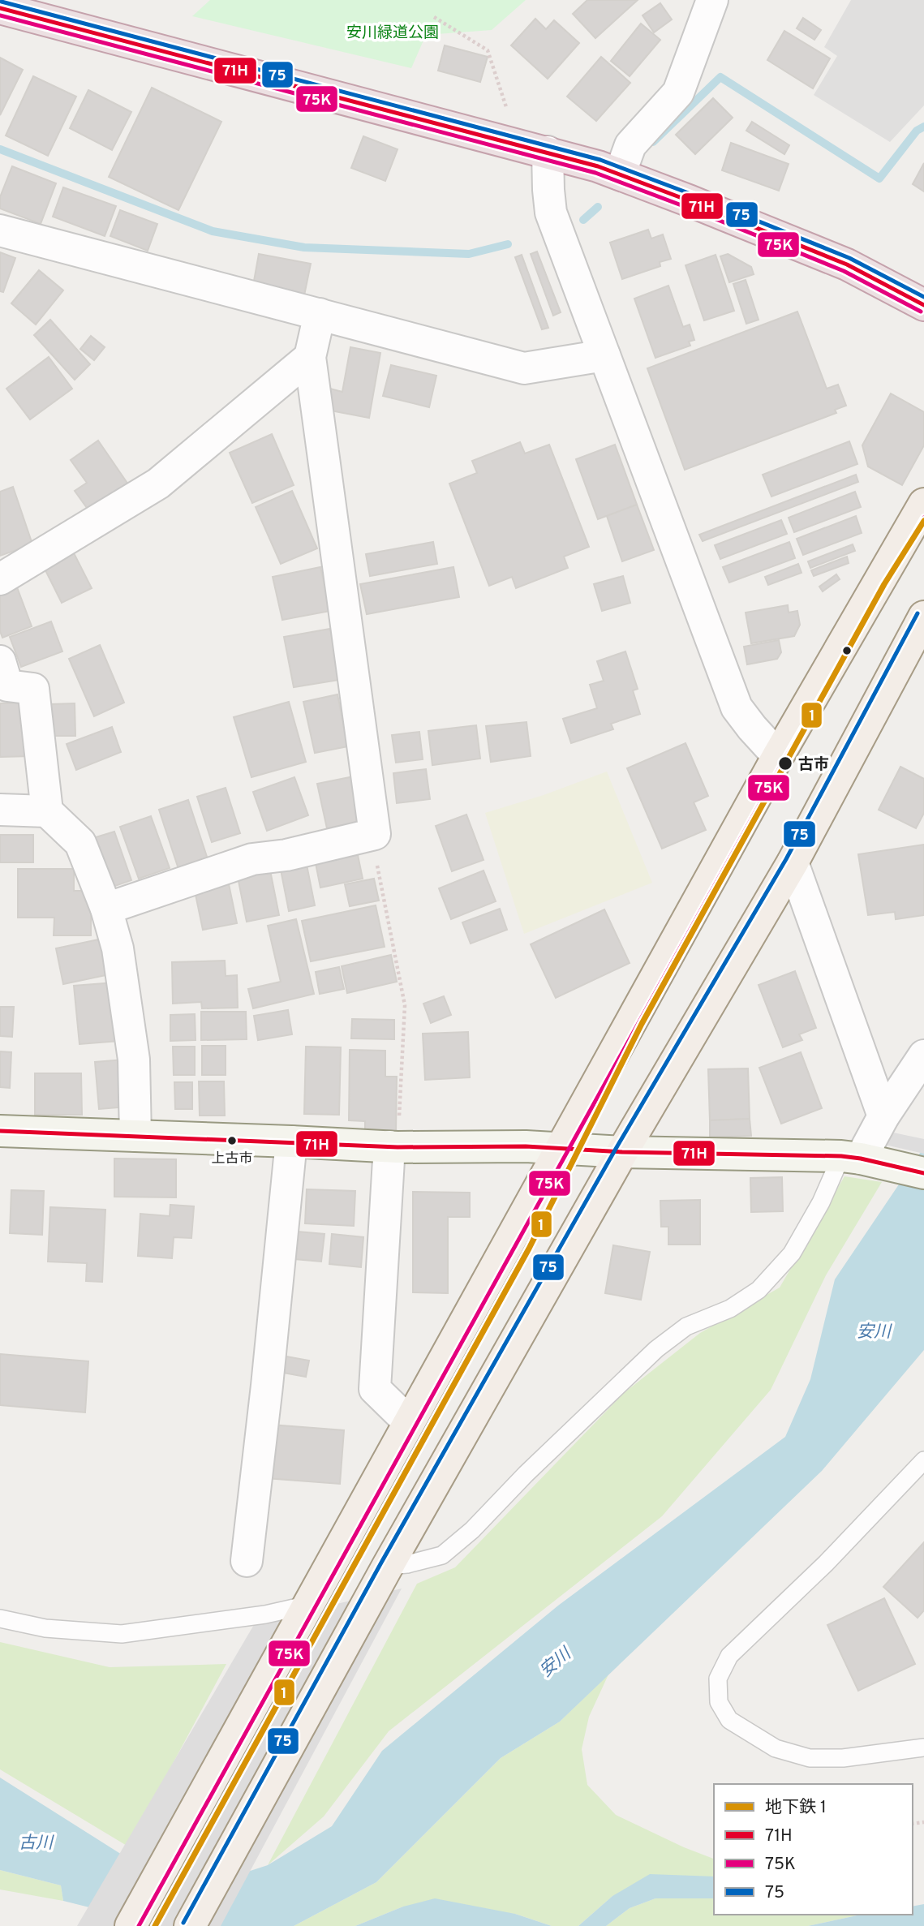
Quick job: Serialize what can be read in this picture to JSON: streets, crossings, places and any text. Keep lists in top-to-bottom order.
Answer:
{
  "water": ["安川", "古川"],
  "parks": ["安川緑道公園"],
  "places": ["古市", "上古市"],
  "lines": [
    "transit line 75",
    "transit line 71H",
    "transit line 75K",
    "metro line 1"
  ],
  "legend": [
    "地下鉄 1",
    "71H",
    "75K",
    "75"
  ]
}
